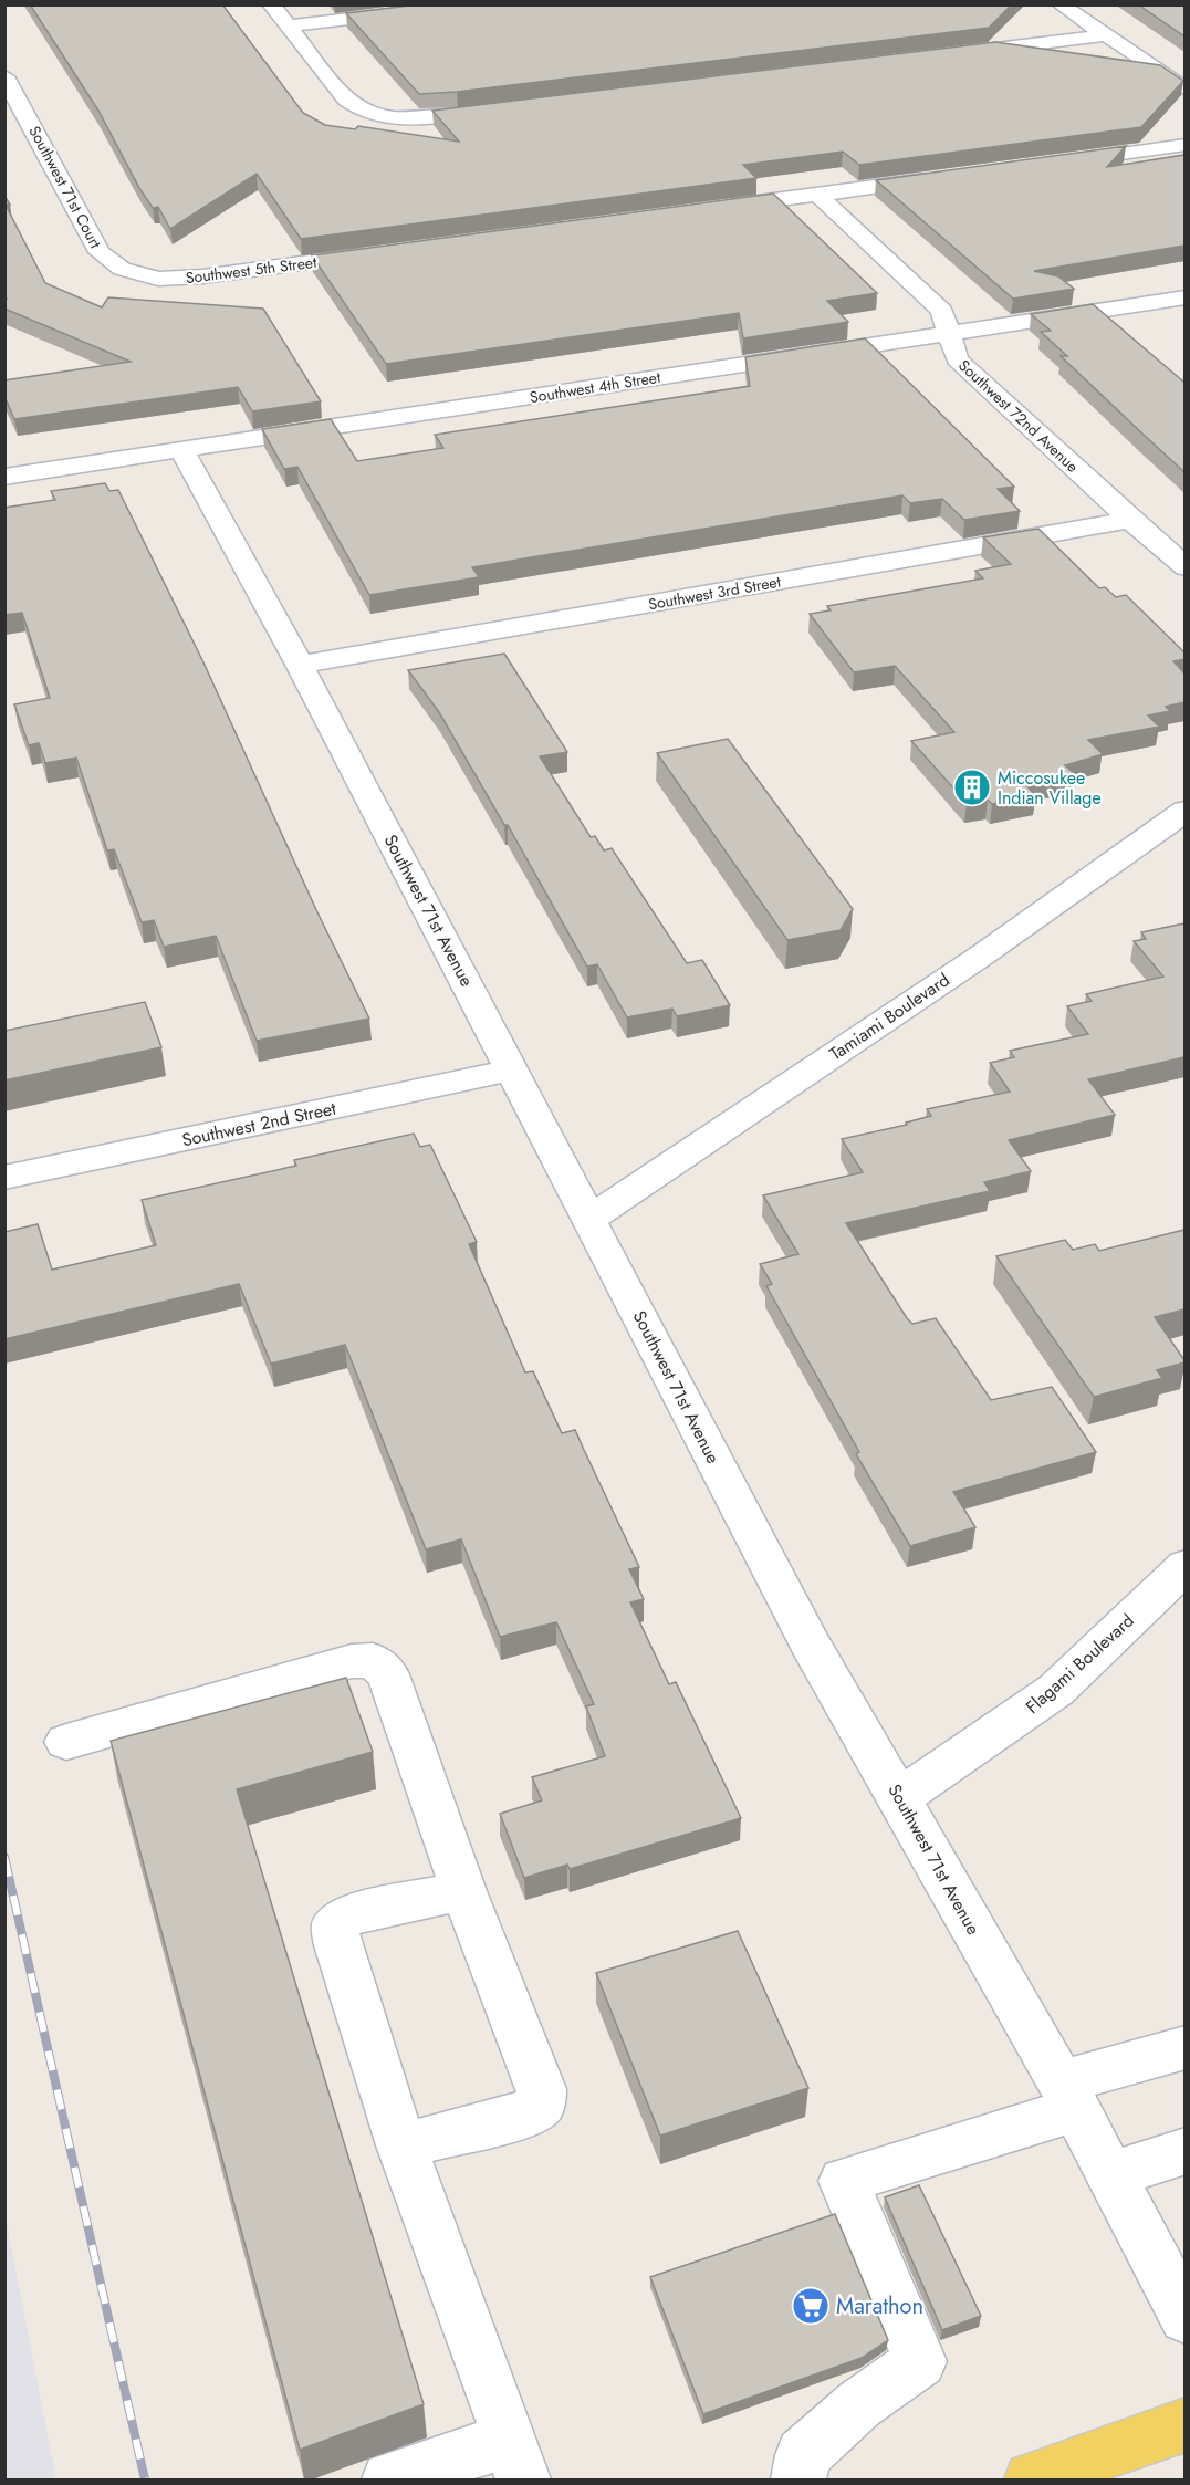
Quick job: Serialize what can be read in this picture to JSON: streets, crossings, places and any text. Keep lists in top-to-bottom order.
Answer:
{
  "streets": {
    "street": [
      "Southwest 71st Court",
      "Southwest 5th Street",
      "Southwest 4th Street",
      "Southwest 72nd Avenue",
      "Southwest 3rd Street",
      "Southwest 71st Avenue",
      "Tamiami Boulevard",
      "Southwest 2nd Street",
      "Flagami Boulevard"
    ]
  },
  "crossings": [
    ["Southwest 71st Court", "Southwest 5th Street"],
    ["Southwest 4th Street", "Southwest 72nd Avenue"],
    ["Southwest 4th Street", "Southwest 71st Avenue"],
    ["Southwest 72nd Avenue", "Southwest 3rd Street"],
    ["Southwest 3rd Street", "Southwest 71st Avenue"],
    ["Southwest 71st Avenue", "Tamiami Boulevard"],
    ["Southwest 71st Avenue", "Southwest 2nd Street"],
    ["Southwest 71st Avenue", "Flagami Boulevard"]
  ],
  "places": {
    "building": ["Miccosukee Indian Village"],
    "supermarket": ["Marathon"]
  }
}
